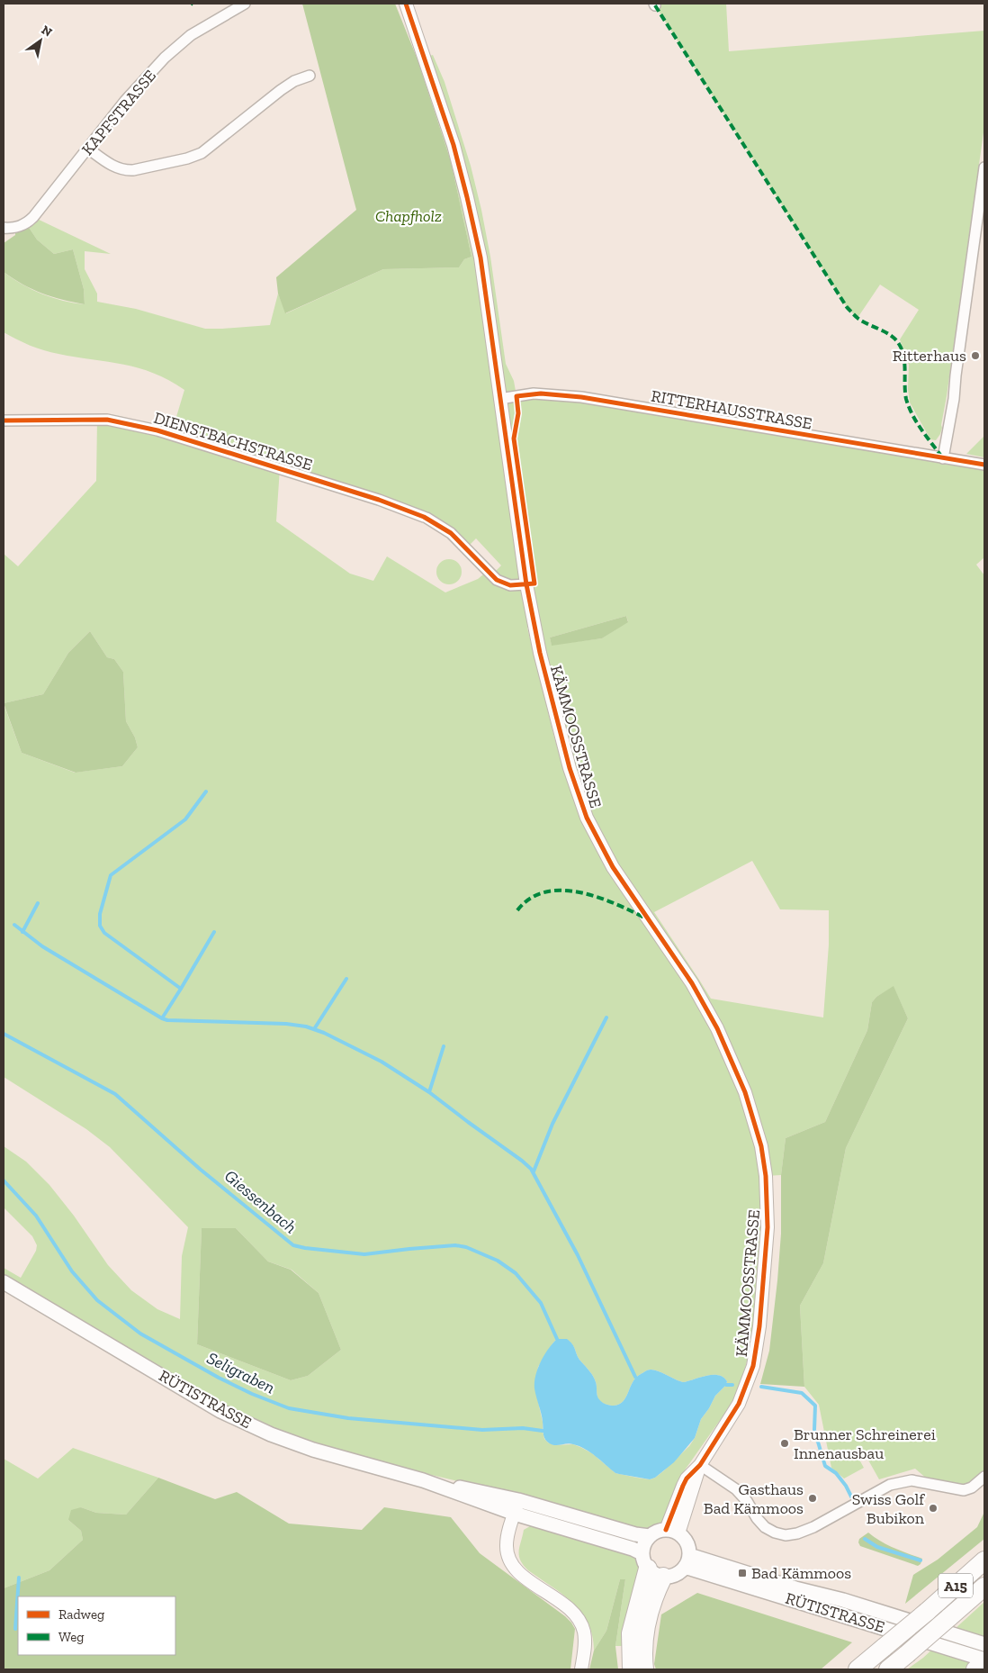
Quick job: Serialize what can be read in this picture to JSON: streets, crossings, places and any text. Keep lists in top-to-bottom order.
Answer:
{
  "streets": {
    "highway": ["A15"],
    "main road": ["RÜTISTRASSE"],
    "street": [
      "KAPFSTRASSE",
      "RITTERHAUSSTRASSE",
      "DIENSTBACHSTRASSE",
      "KÄMMOOSSTRASSE"
    ]
  },
  "crossings": [
    ["RITTERHAUSSTRASSE", "KÄMMOOSSTRASSE"],
    ["DIENSTBACHSTRASSE", "KÄMMOOSSTRASSE"],
    ["KÄMMOOSSTRASSE", "RÜTISTRASSE"]
  ],
  "water": ["Giessenbach", "Seligraben"],
  "parks": ["Chapfholz"],
  "places": {
    "other": [
      "Ritterhaus",
      "Brunner Schreinerei Innenausbau",
      "Gasthaus Bad Kämmoos",
      "Swiss Golf Bubikon"
    ],
    "transit": ["Bad Kämmoos"]
  },
  "legend": ["Radweg", "Weg"],
  "north": "top right"
}
